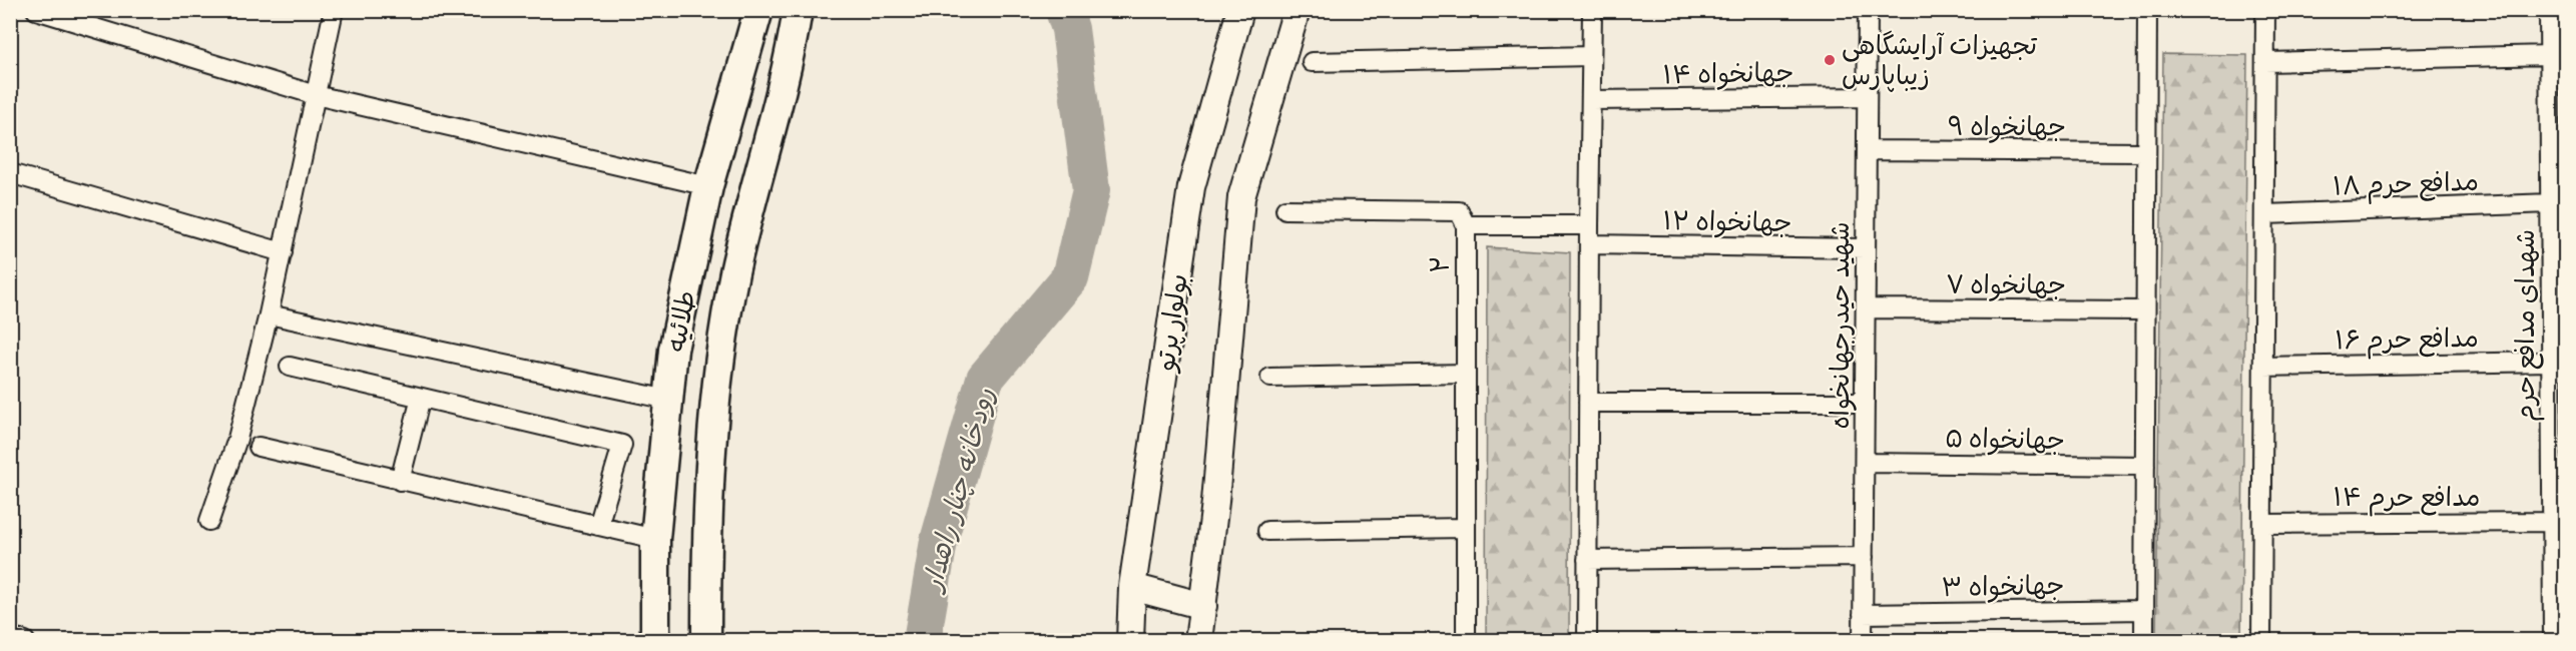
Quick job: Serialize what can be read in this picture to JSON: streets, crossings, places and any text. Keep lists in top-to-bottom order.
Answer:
{
  "streets": {
    "main road": ["طلائیه", "بولوار پرتو"],
    "street": [
      "جهانخواه ۱۴",
      "جهانخواه ۹",
      "مدافع حرم ۱۸",
      "جهانخواه ۱۲",
      "۲",
      "جهانخواه ۷",
      "شهید حیدرجهانخواه",
      "شهدای مدافع حرم",
      "مدافع حرم ۱۶",
      "جهانخواه ۵",
      "مدافع حرم ۱۴",
      "جهانخواه ۳"
    ]
  },
  "crossings": [
    ["جهانخواه ۱۴", "شهید حیدرجهانخواه"],
    ["جهانخواه ۹", "شهید حیدرجهانخواه"],
    ["مدافع حرم ۱۸", "شهدای مدافع حرم"],
    ["جهانخواه ۱۲", "شهید حیدرجهانخواه"],
    ["جهانخواه ۷", "شهید حیدرجهانخواه"],
    ["شهید حیدرجهانخواه", "جهانخواه ۵"],
    ["شهید حیدرجهانخواه", "جهانخواه ۳"],
    ["شهدای مدافع حرم", "مدافع حرم ۱۶"],
    ["شهدای مدافع حرم", "مدافع حرم ۱۴"]
  ],
  "water": ["رودخانه چنار راهدار"],
  "places": ["تجهیزات آرایشگاهی زیباپارس"]
}
